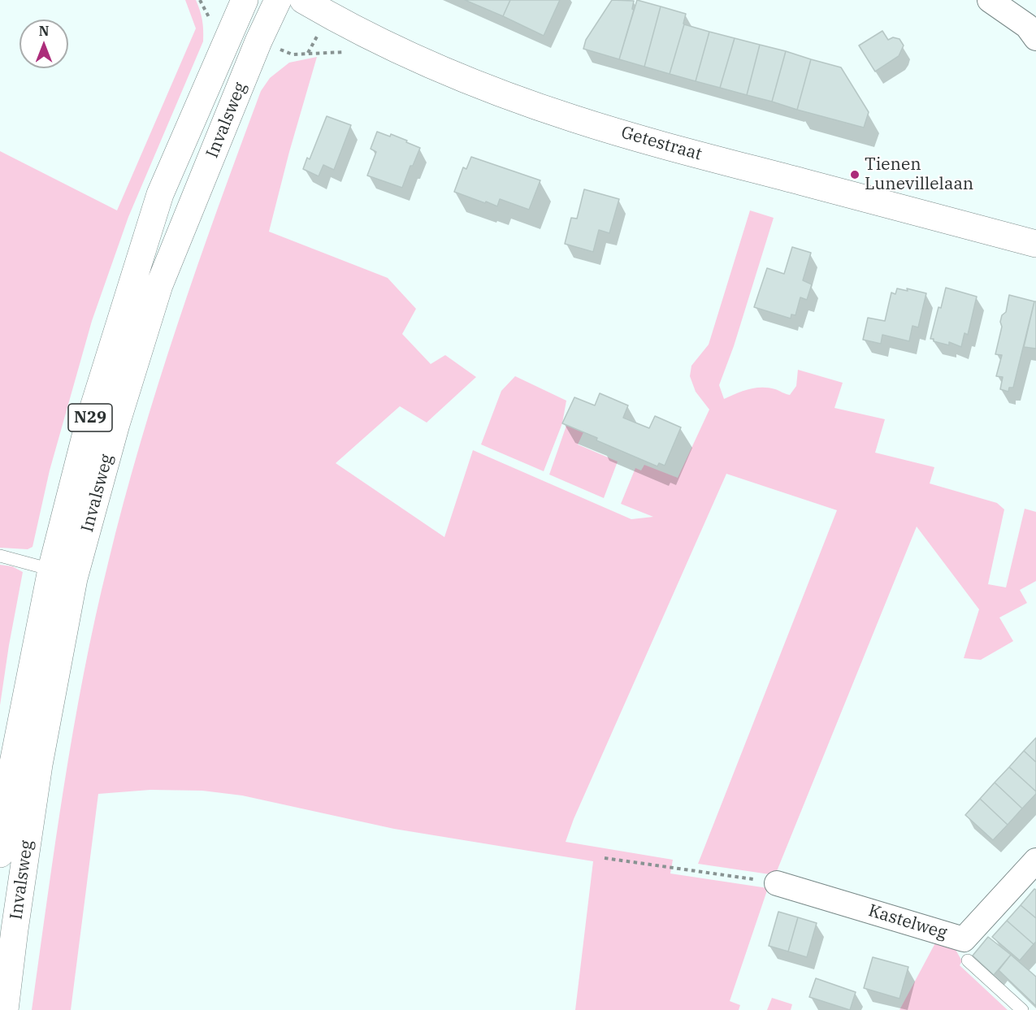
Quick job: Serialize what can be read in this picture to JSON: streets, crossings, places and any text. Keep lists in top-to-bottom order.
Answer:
{
  "streets": {
    "main road": ["Invalsweg", "Getestraat", "N29"],
    "street": ["Kastelweg"]
  },
  "places": ["Tienen Lunevillelaan"],
  "north": "top"
}
